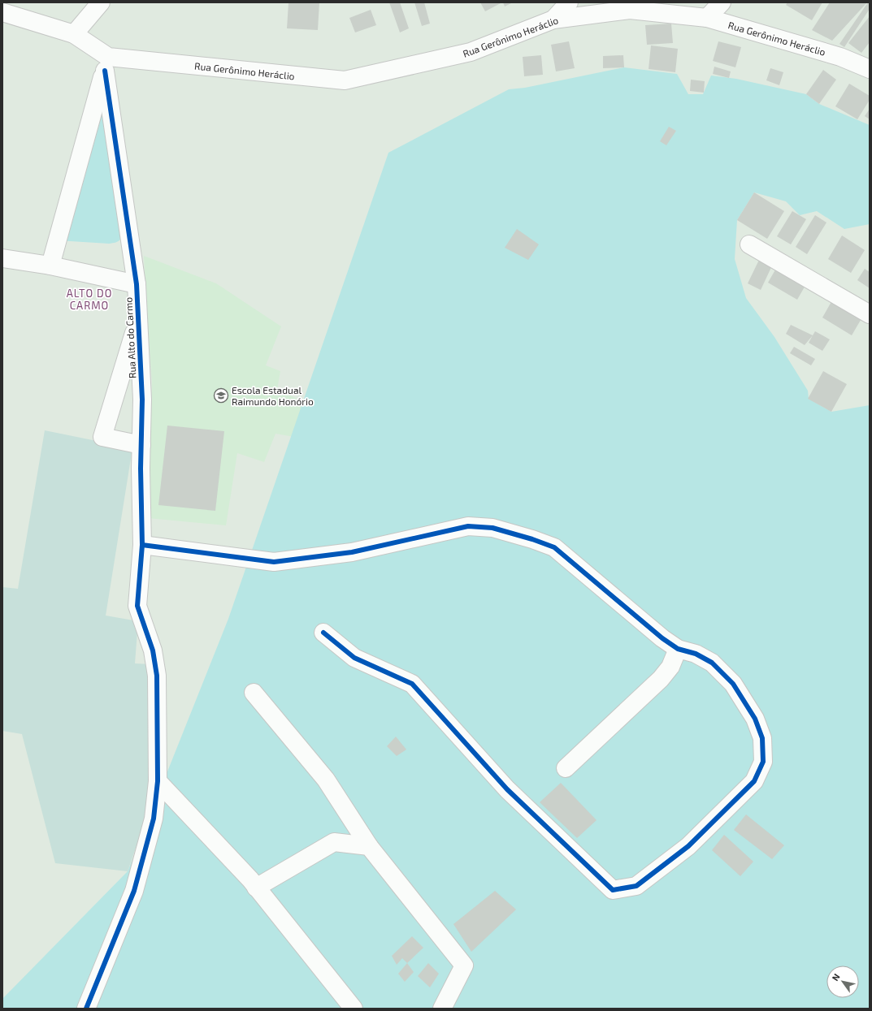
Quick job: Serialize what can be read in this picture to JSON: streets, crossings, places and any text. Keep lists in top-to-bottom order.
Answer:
{
  "streets": {
    "street": ["Rua Gerônimo Heráclio", "Rua Alto do Carmo"]
  },
  "crossings": [
    ["Rua Gerônimo Heráclio", "Rua Alto do Carmo"]
  ],
  "districts": ["ALTO DO CARMO"],
  "places": {
    "school or university": ["Escola Estadual Raimundo Honório"]
  },
  "north": "top left"
}
